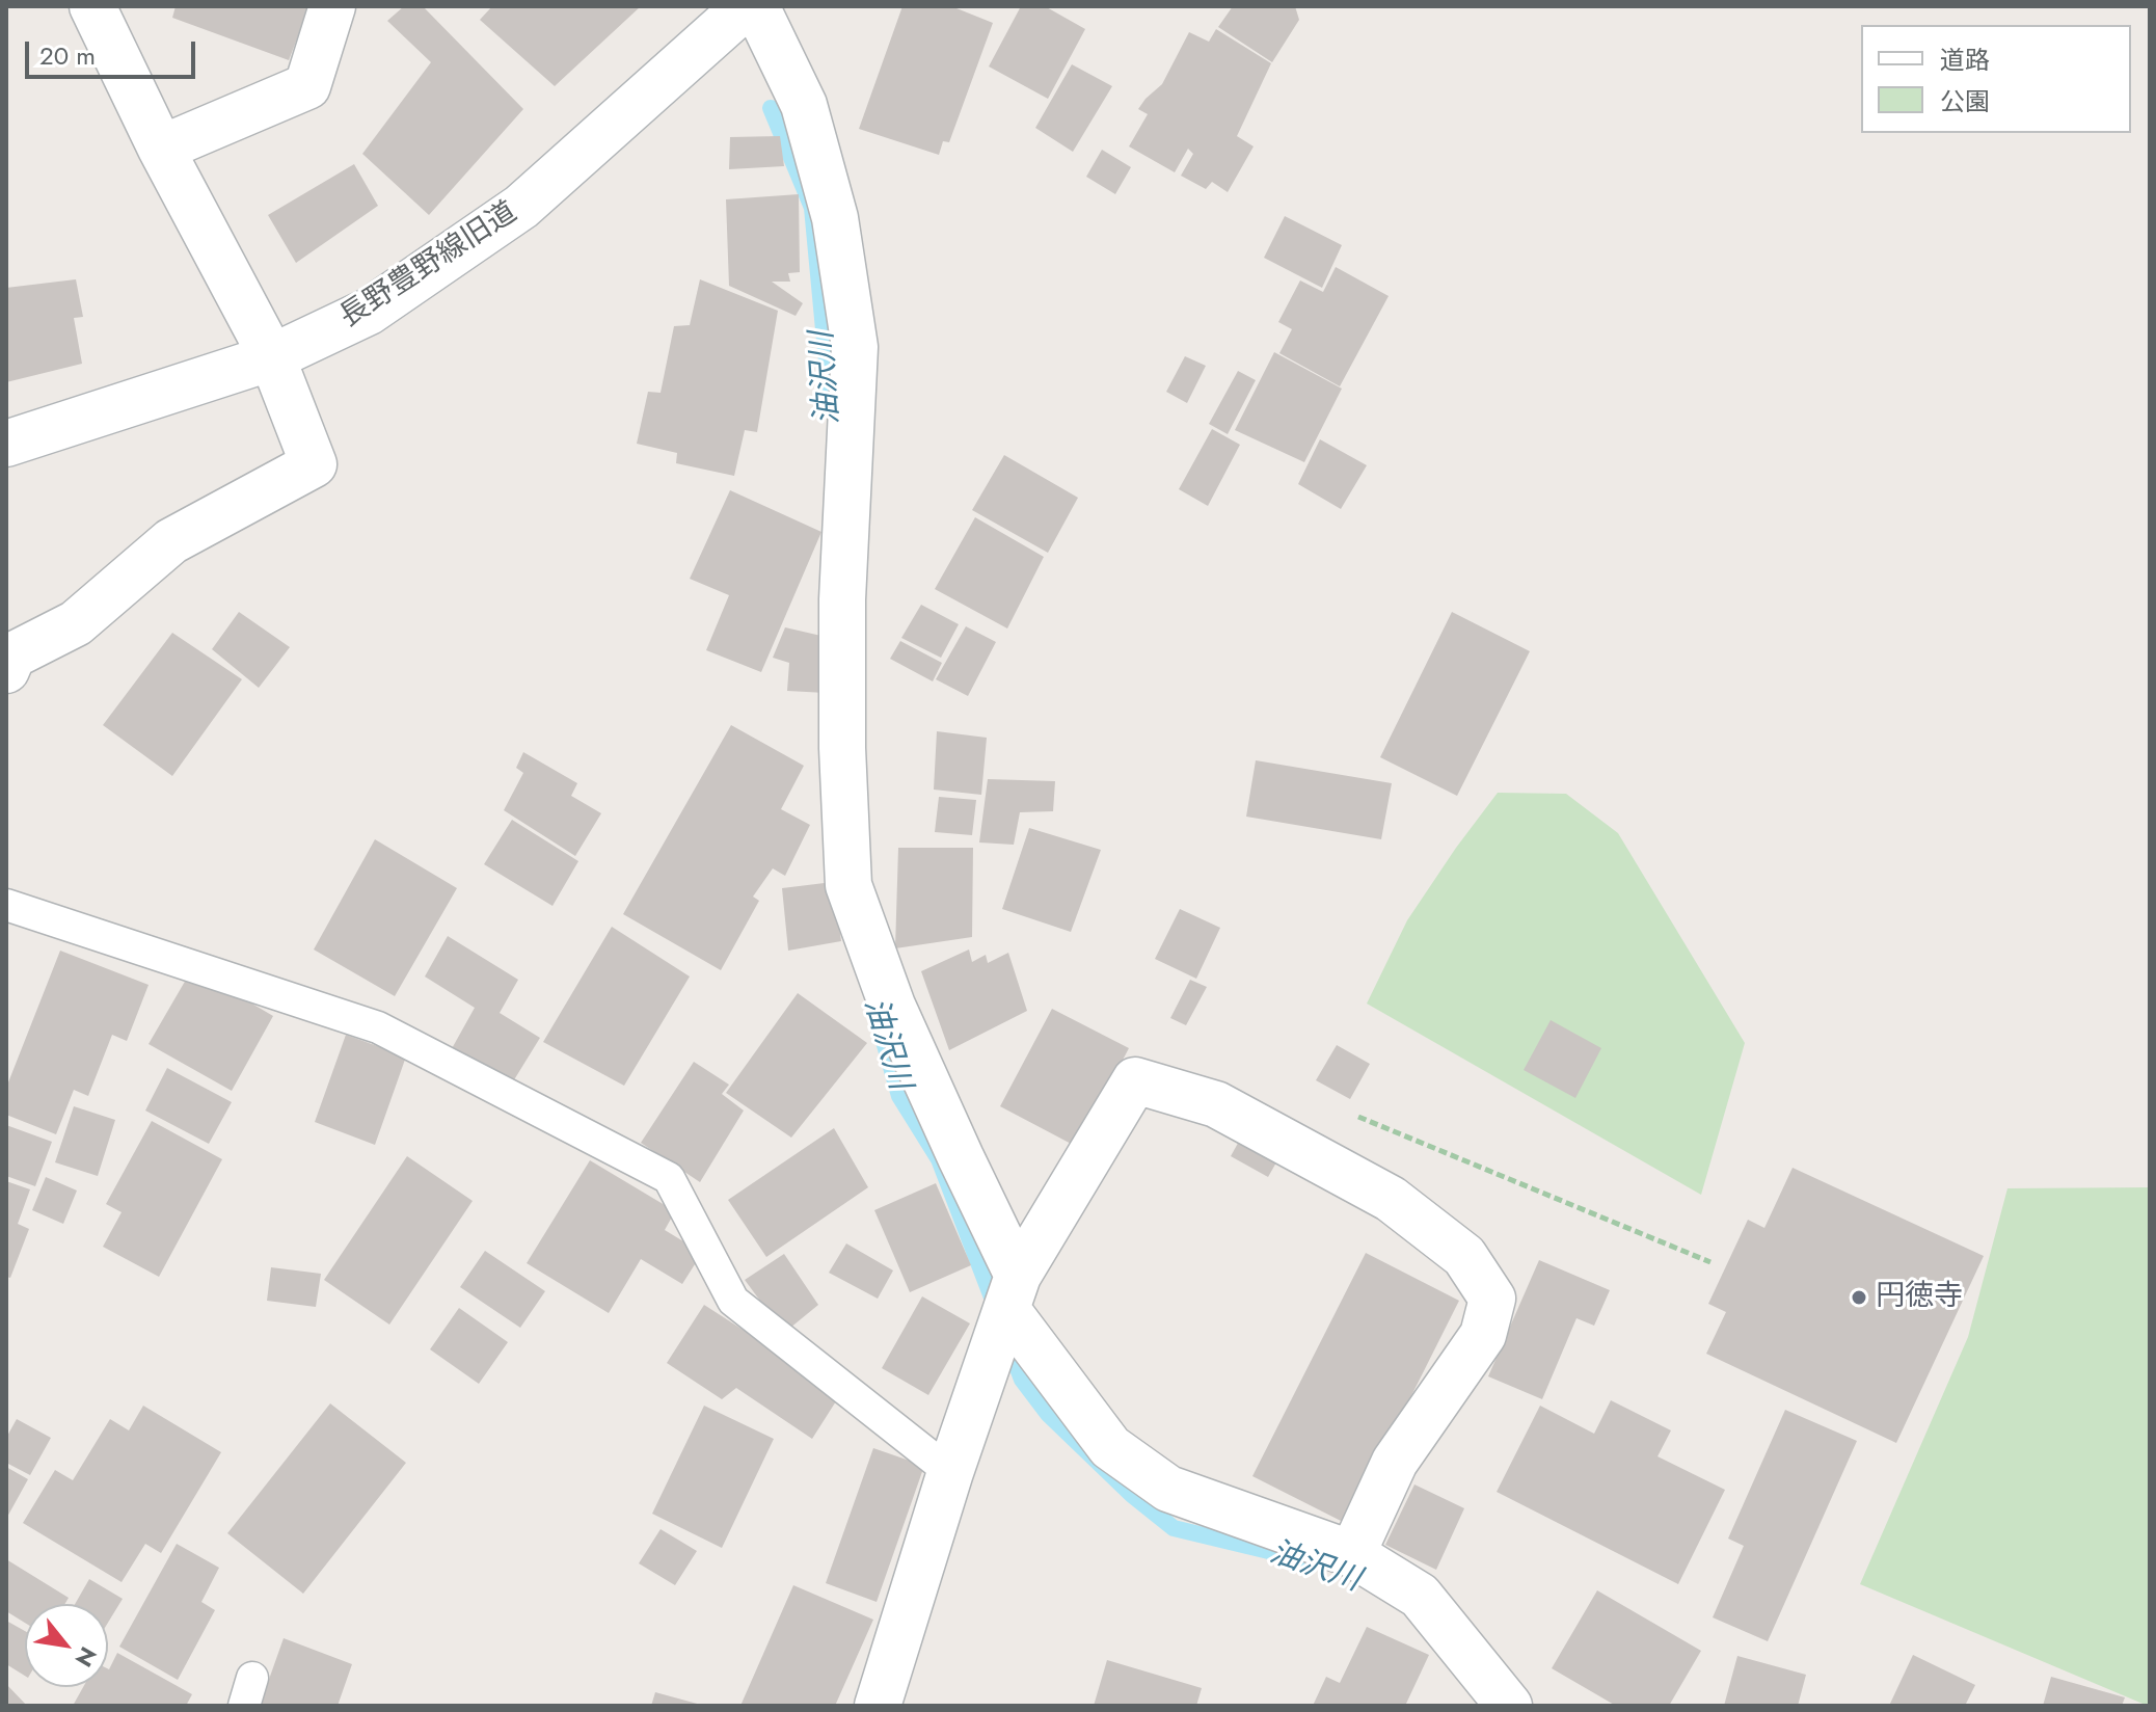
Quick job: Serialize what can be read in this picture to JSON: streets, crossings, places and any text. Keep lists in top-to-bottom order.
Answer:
{
  "streets": {
    "street": ["長野豊野線旧道"]
  },
  "water": ["油沢川"],
  "places": ["円徳寺"],
  "legend": ["道路", "公園"],
  "scale_bar": "20 m",
  "north": "bottom right"
}
